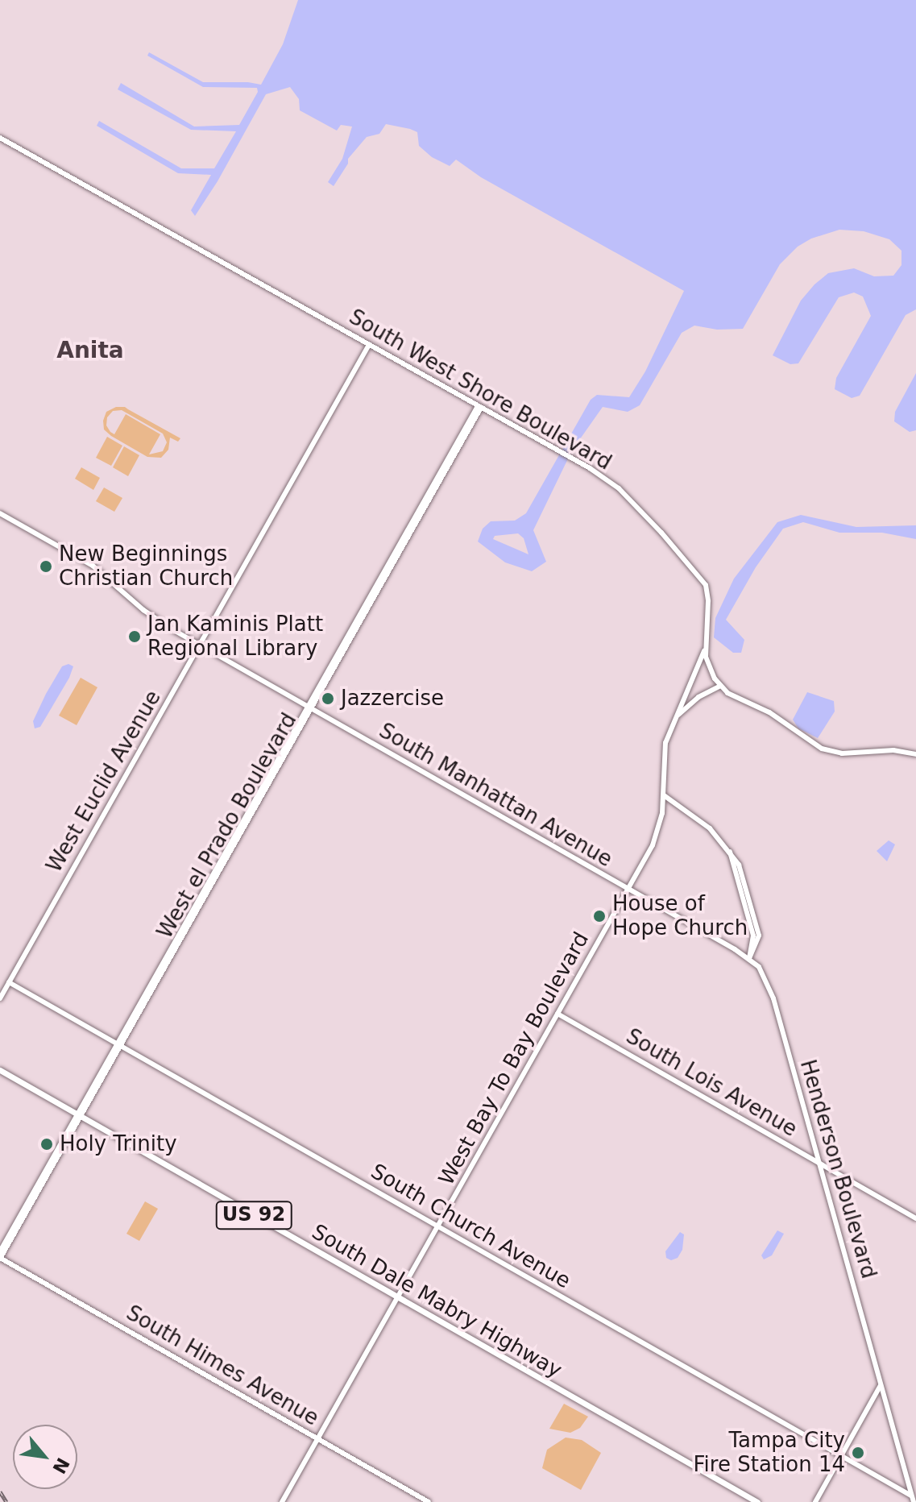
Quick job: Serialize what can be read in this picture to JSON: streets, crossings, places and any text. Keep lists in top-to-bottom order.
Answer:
{
  "streets": {
    "main road": ["US 92", "South Dale Mabry Highway"],
    "street": [
      "South West Shore Boulevard",
      "West Euclid Avenue",
      "South Manhattan Avenue",
      "West el Prado Boulevard",
      "West Bay To Bay Boulevard",
      "South Lois Avenue",
      "Henderson Boulevard",
      "South Church Avenue",
      "South Himes Avenue"
    ]
  },
  "crossings": [
    ["South West Shore Boulevard", "West Euclid Avenue"],
    ["South West Shore Boulevard", "West el Prado Boulevard"],
    ["South West Shore Boulevard", "West Bay To Bay Boulevard"],
    ["West Euclid Avenue", "South Manhattan Avenue"],
    ["West Euclid Avenue", "South Church Avenue"],
    ["South Manhattan Avenue", "West el Prado Boulevard"],
    ["South Manhattan Avenue", "West Bay To Bay Boulevard"],
    ["South Manhattan Avenue", "Henderson Boulevard"],
    ["West el Prado Boulevard", "South Church Avenue"],
    ["West el Prado Boulevard", "South Dale Mabry Highway"],
    ["West el Prado Boulevard", "South Himes Avenue"],
    ["West Bay To Bay Boulevard", "South Lois Avenue"],
    ["West Bay To Bay Boulevard", "South Church Avenue"],
    ["West Bay To Bay Boulevard", "South Dale Mabry Highway"],
    ["West Bay To Bay Boulevard", "South Himes Avenue"],
    ["South Lois Avenue", "Henderson Boulevard"],
    ["Henderson Boulevard", "South Church Avenue"]
  ],
  "districts": ["Anita"],
  "places": [
    "New Beginnings Christian Church",
    "Jan Kaminis Platt Regional Library",
    "Jazzercise",
    "House of Hope Church",
    "Holy Trinity",
    "Tampa City Fire Station 14"
  ],
  "north": "bottom right"
}
